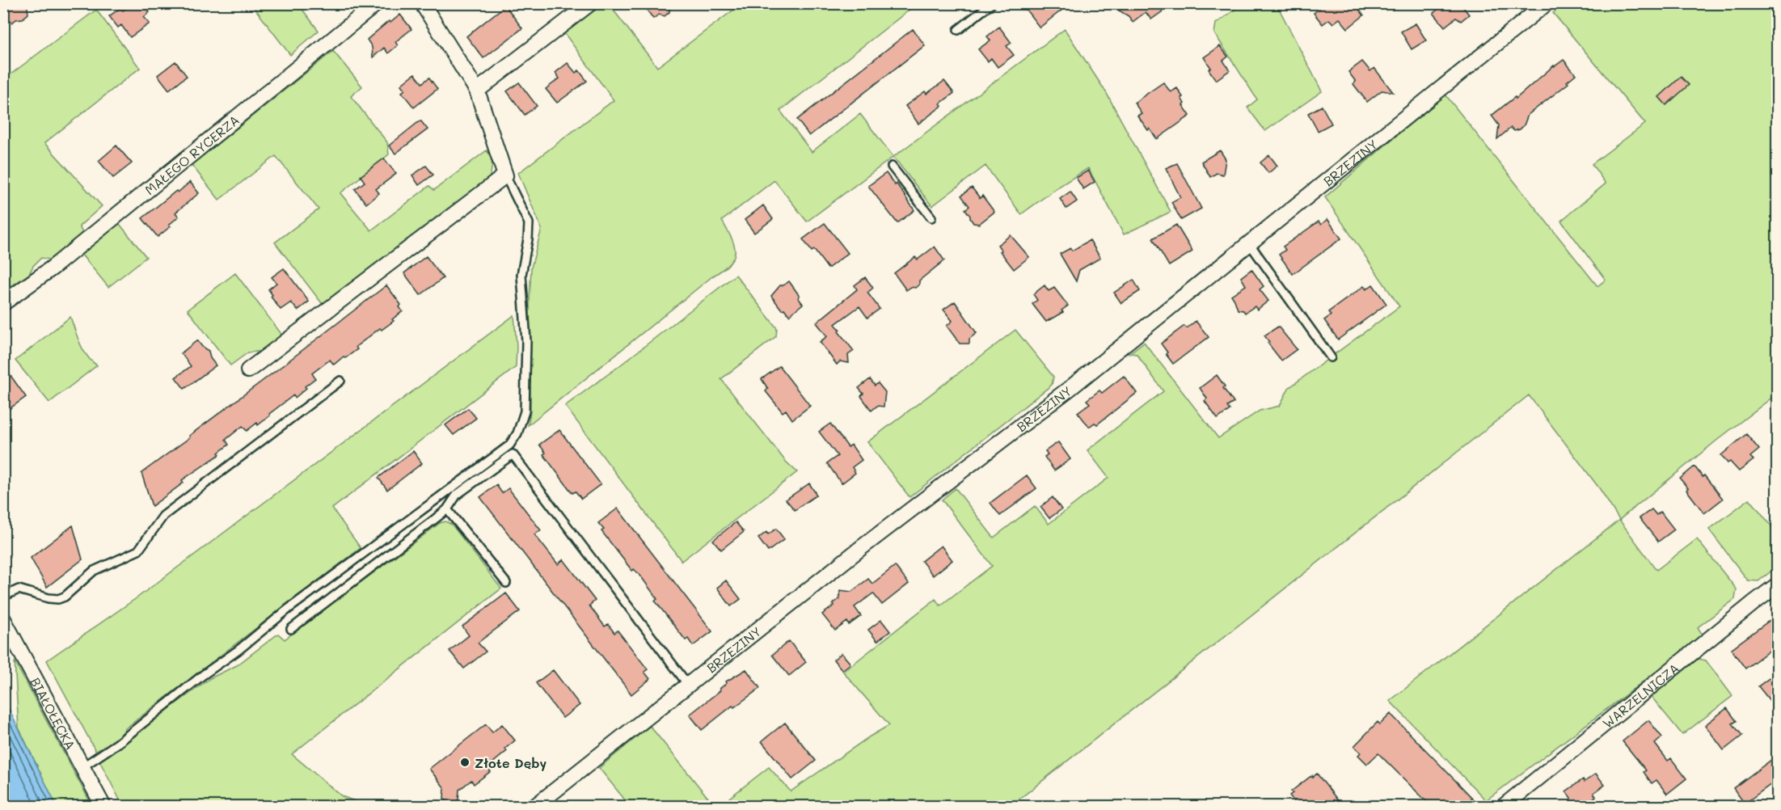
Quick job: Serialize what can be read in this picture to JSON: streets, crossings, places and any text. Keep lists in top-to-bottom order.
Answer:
{
  "streets": {
    "street": [
      "MAŁEGO RYCERZA",
      "BRZEZINY",
      "WARZELNICZA",
      "BIAŁOŁĘCKA"
    ]
  },
  "places": ["Złote Dęby"]
}
